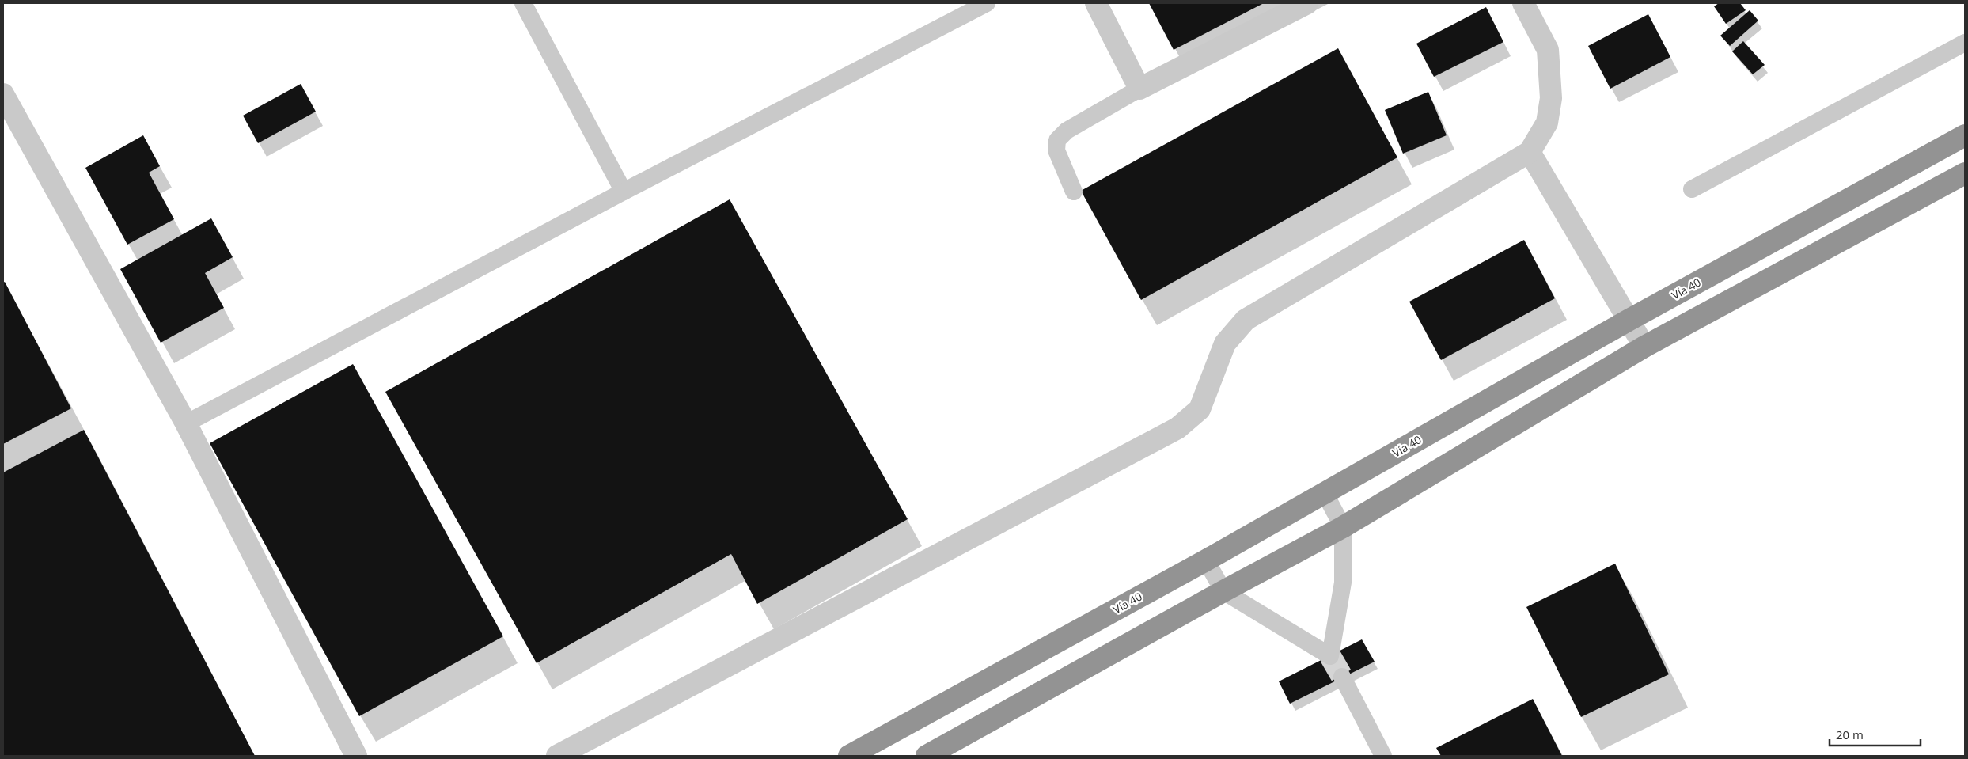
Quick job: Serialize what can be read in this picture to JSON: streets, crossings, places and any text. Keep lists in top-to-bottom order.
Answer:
{
  "streets": {
    "highway": ["Vía 40"]
  },
  "scale_bar": "20 m"
}
